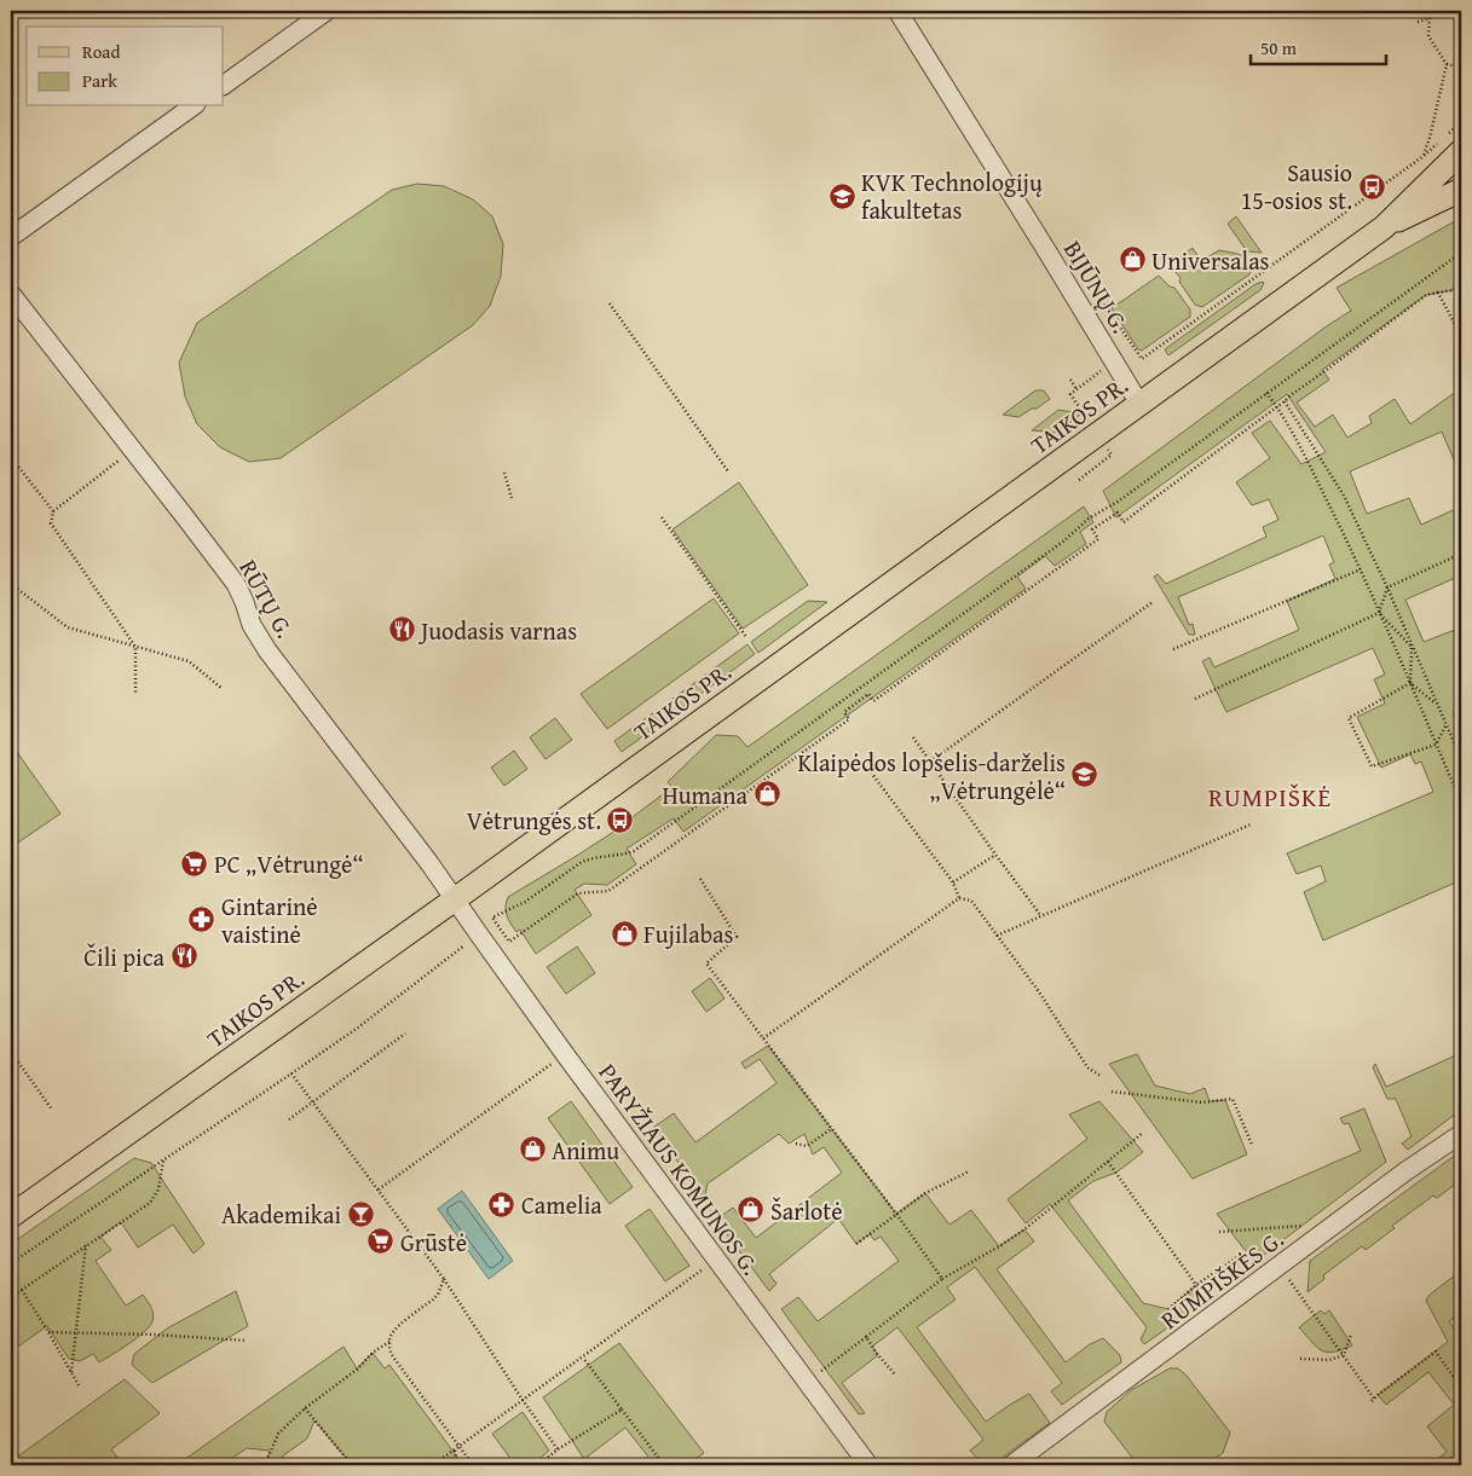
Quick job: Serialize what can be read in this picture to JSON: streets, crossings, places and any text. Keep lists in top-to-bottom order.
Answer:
{
  "streets": {
    "main road": ["TAIKOS PR."],
    "street": [
      "BIJŪNŲ G.",
      "RŪTŲ G.",
      "PARYŽIAUS KOMUNOS G.",
      "RUMPIŠKĖS G."
    ]
  },
  "crossings": [
    ["BIJŪNŲ G.", "TAIKOS PR."],
    ["TAIKOS PR.", "RŪTŲ G."],
    ["TAIKOS PR.", "PARYŽIAUS KOMUNOS G."],
    ["RŪTŲ G.", "PARYŽIAUS KOMUNOS G."]
  ],
  "districts": ["RUMPIŠKĖ"],
  "places": {
    "bus stop": ["Sausio 15-osios st.", "Vėtrungės st."],
    "school or university": ["KVK Technologijų fakultetas", "Klaipėdos lopšelis-darželis „Vėtrungėlė“"],
    "shop": [
      "Universalas",
      "Humana",
      "Fujilabas",
      "Animu",
      "Šarlotė"
    ],
    "restaurant": ["Juodasis varnas", "Čili pica"],
    "supermarket": ["PC „Vėtrungė“", "Grūstė"],
    "pharmacy": ["Gintarinė vaistinė", "Camelia"],
    "bar": ["Akademikai"]
  },
  "legend": ["Road", "Park"],
  "scale_bar": "50 m"
}
